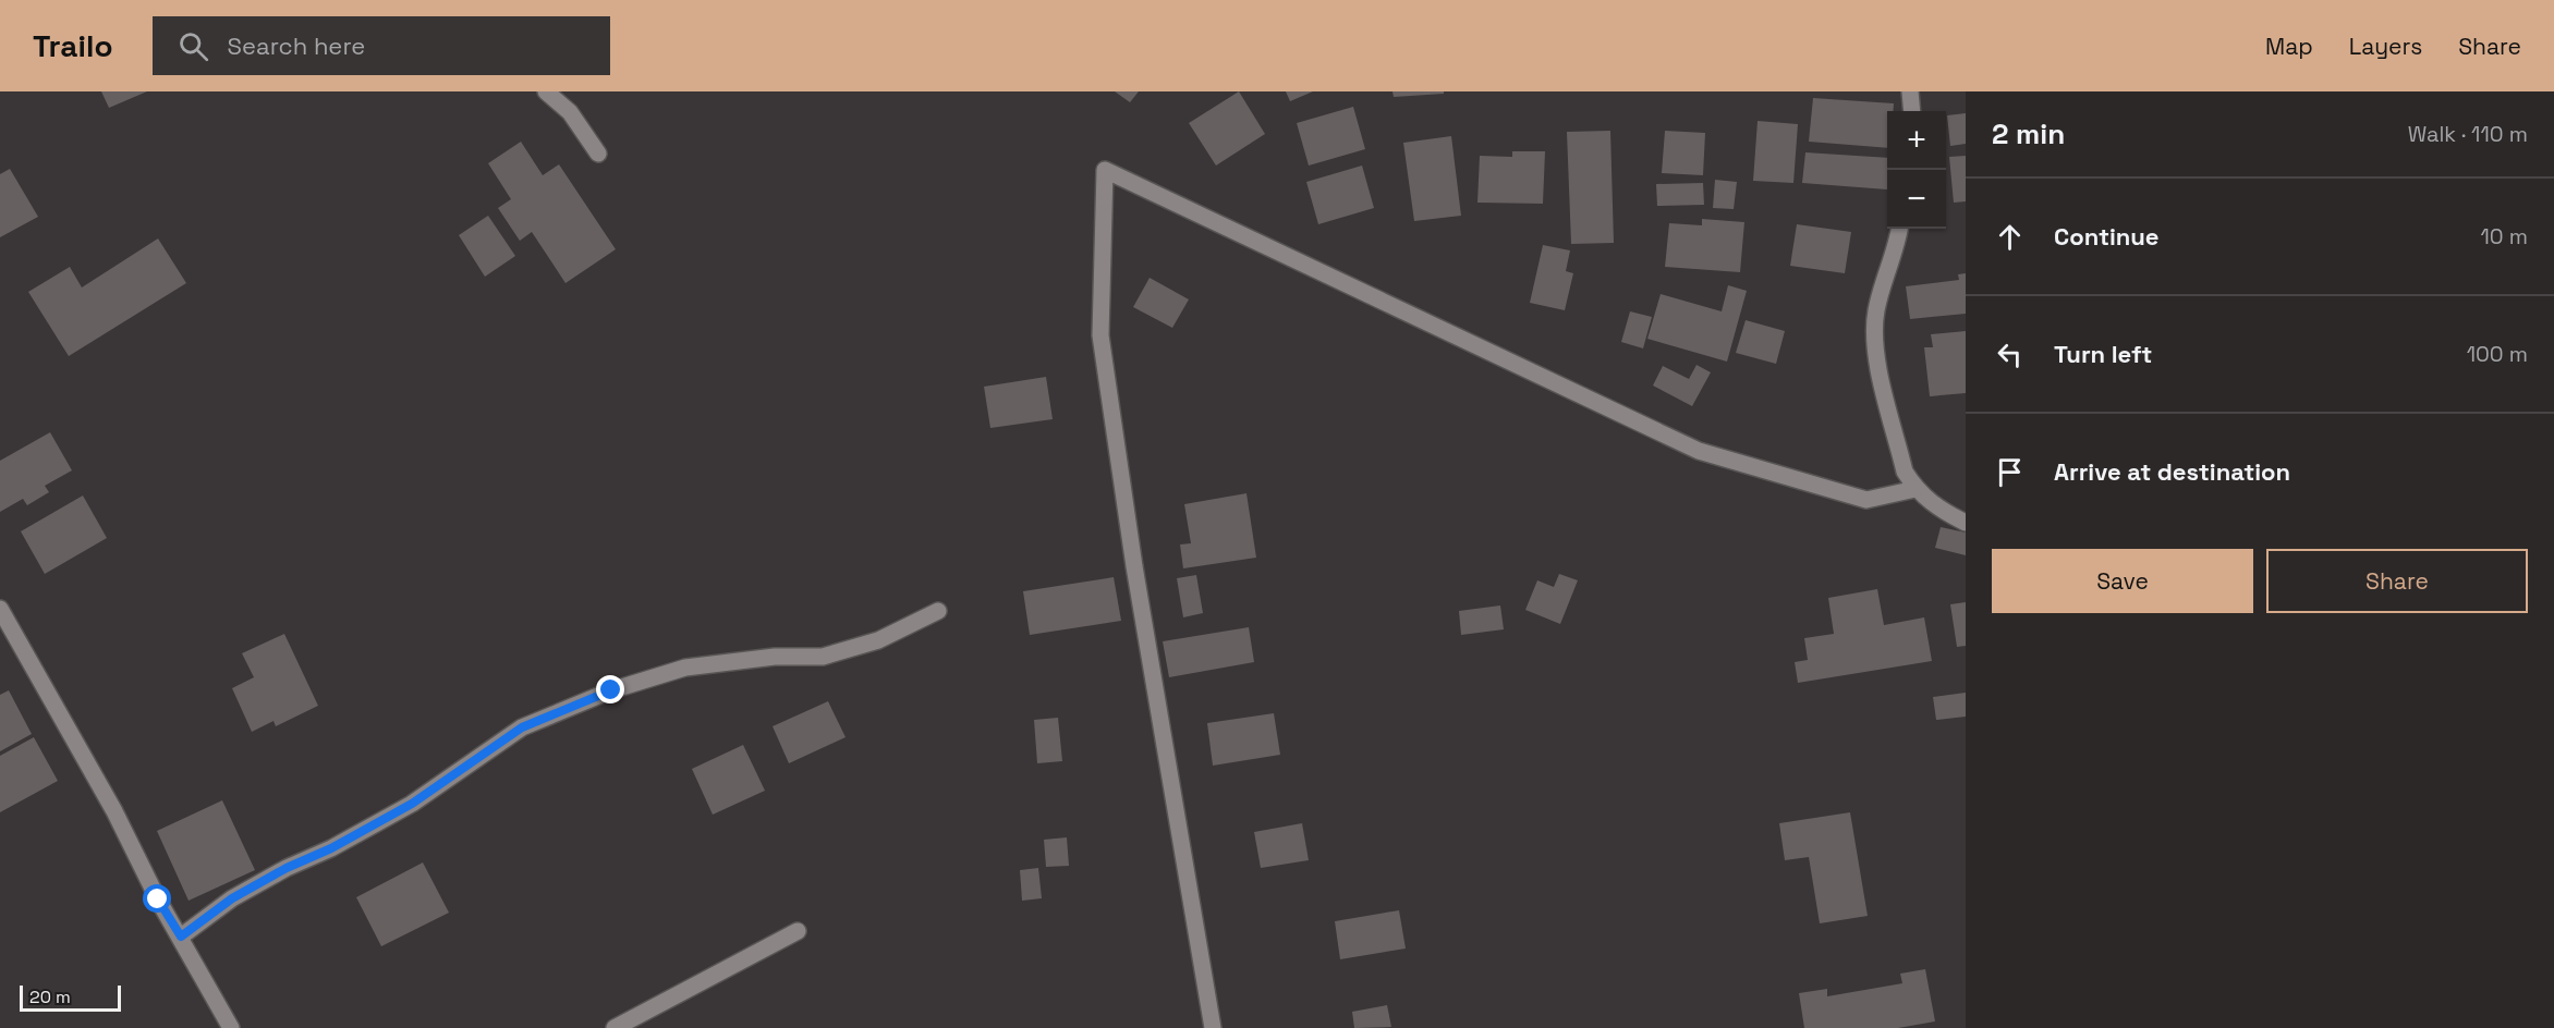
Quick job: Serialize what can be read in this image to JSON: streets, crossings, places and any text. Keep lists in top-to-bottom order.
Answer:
{
  "scale_bar": "20 m",
  "page": {
    "header": "Trailo",
    "search": "Search here",
    "nav": ["Map", "Layers", "Share"],
    "heading": ["2 min", "Walk · 110 m"],
    "map_buttons": ["+", "−"],
    "list": [
      ["Continue", "10 m"],
      ["Turn left", "100 m"],
      "Arrive at destination"
    ],
    "buttons": ["Save", "Share"],
    "scale": "20 m"
  }
}
